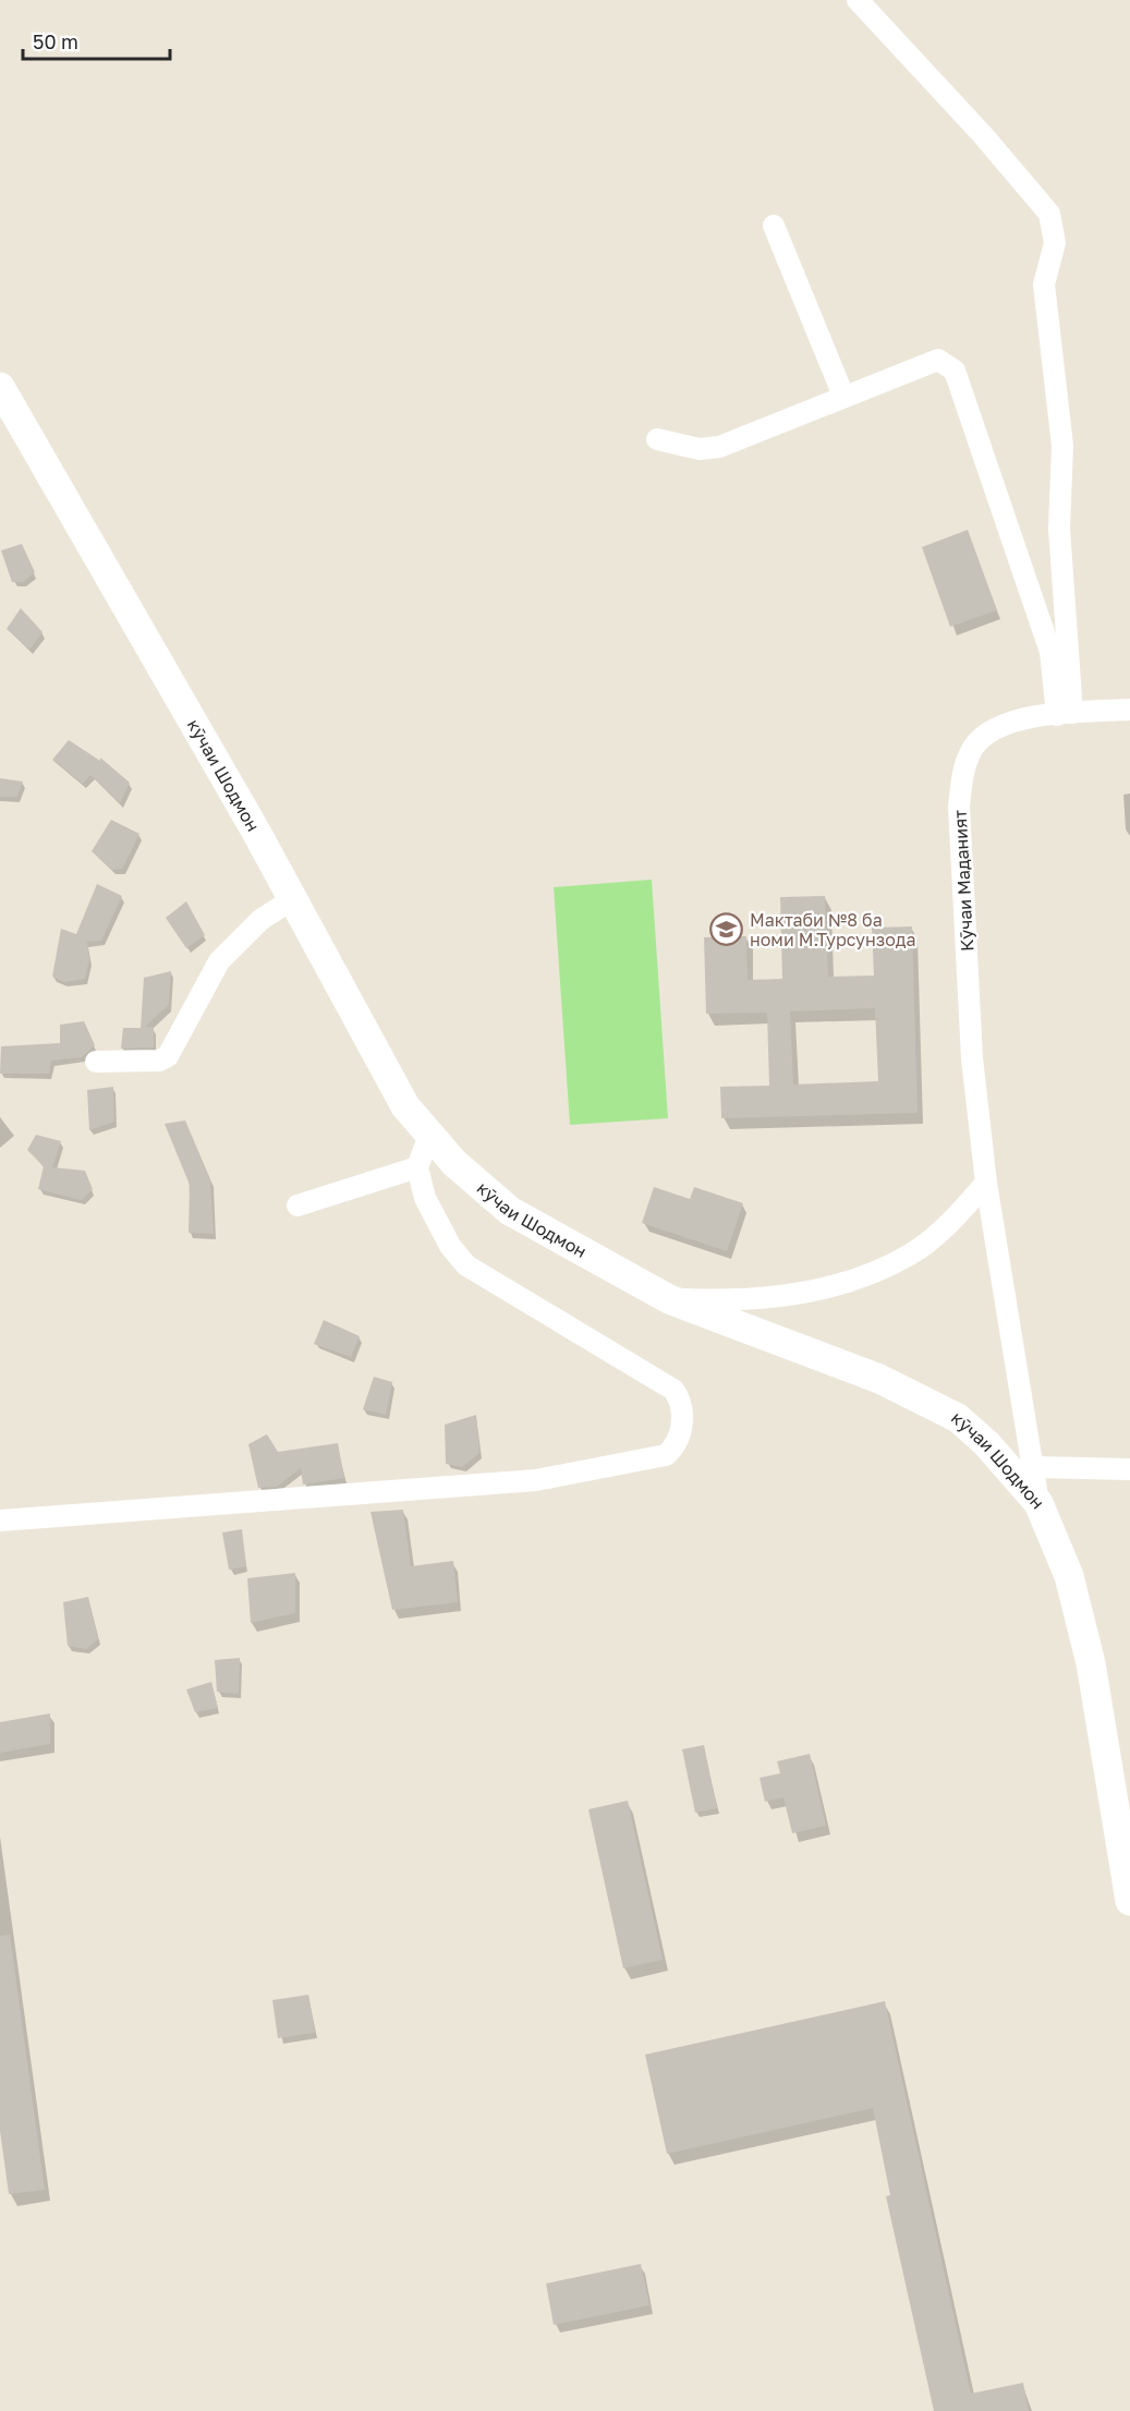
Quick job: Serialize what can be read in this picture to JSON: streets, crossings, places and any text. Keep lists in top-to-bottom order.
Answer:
{
  "streets": {
    "main road": ["кӯчаи Шодмон"],
    "street": ["Кӯчаи Маданият"]
  },
  "crossings": [
    ["кӯчаи Шодмон", "Кӯчаи Маданият"]
  ],
  "places": {
    "school or university": ["Мактаби №8 ба номи М.Турсунзода"]
  },
  "scale_bar": "50 m"
}
